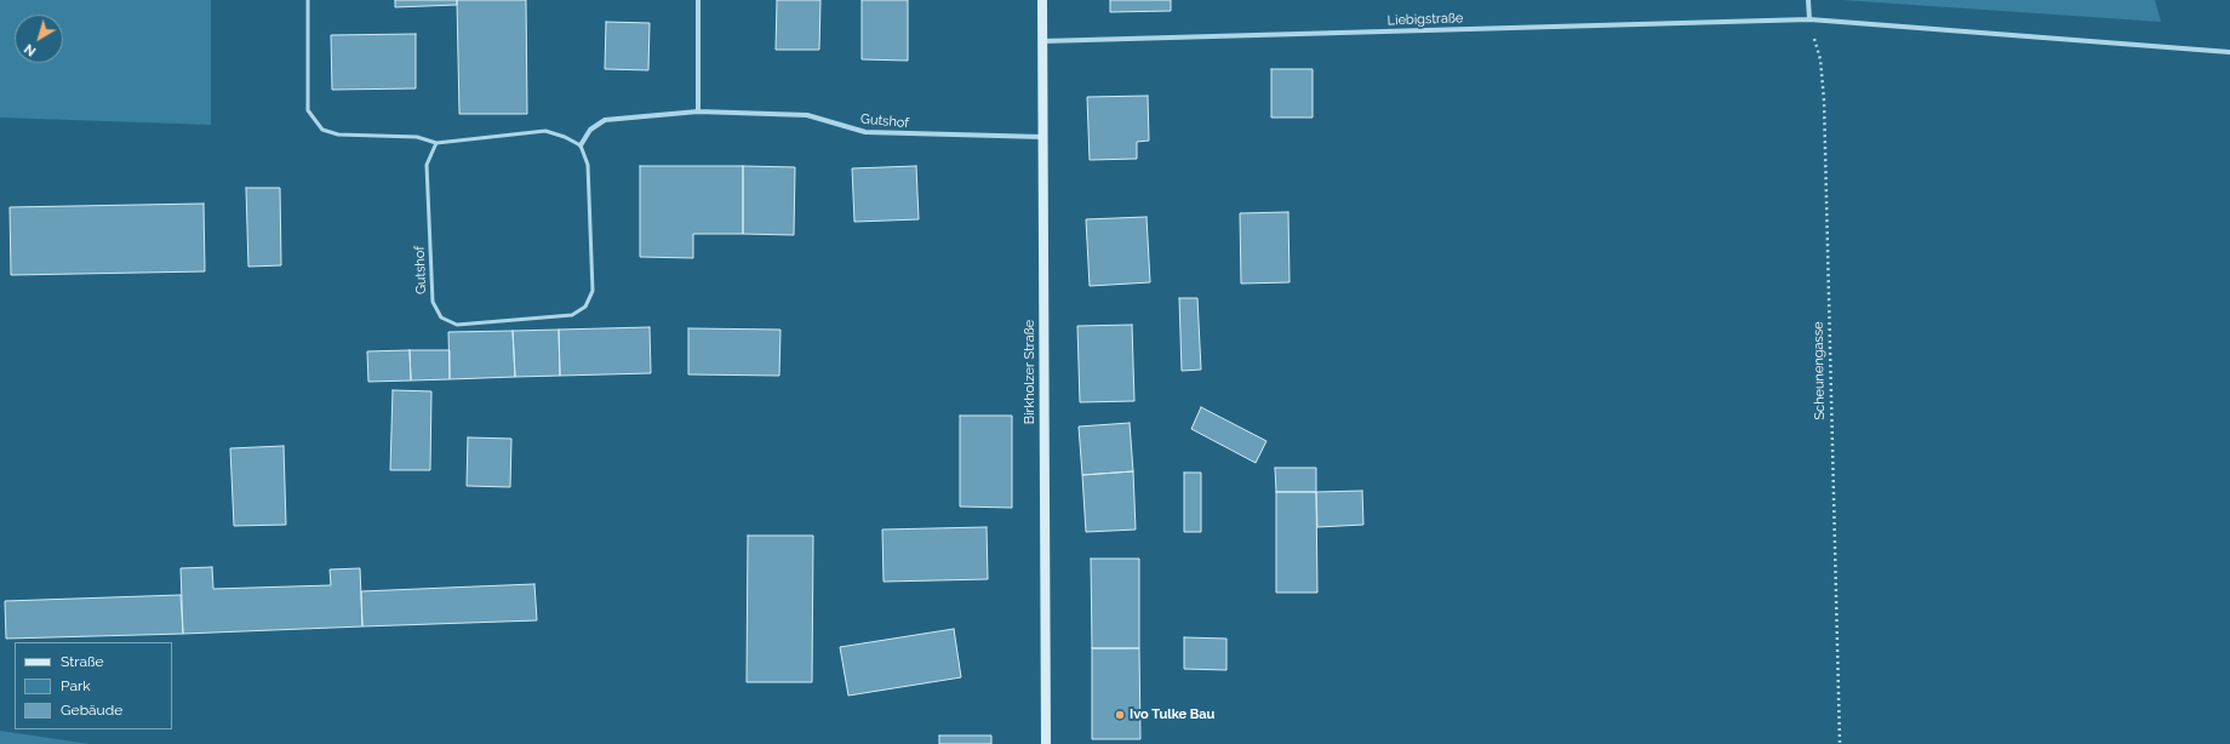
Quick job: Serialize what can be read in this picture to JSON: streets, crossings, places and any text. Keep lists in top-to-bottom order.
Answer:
{
  "streets": {
    "main road": ["Birkholzer Straße"],
    "street": ["Liebigstraße", "Gutshof"],
    "path": ["Scheunengasse"]
  },
  "crossings": [
    ["Liebigstraße", "Scheunengasse"],
    ["Liebigstraße", "Birkholzer Straße"],
    ["Gutshof", "Birkholzer Straße"]
  ],
  "places": ["Ivo Tulke Bau"],
  "legend": ["Straße", "Park", "Gebäude"],
  "north": "bottom left"
}
